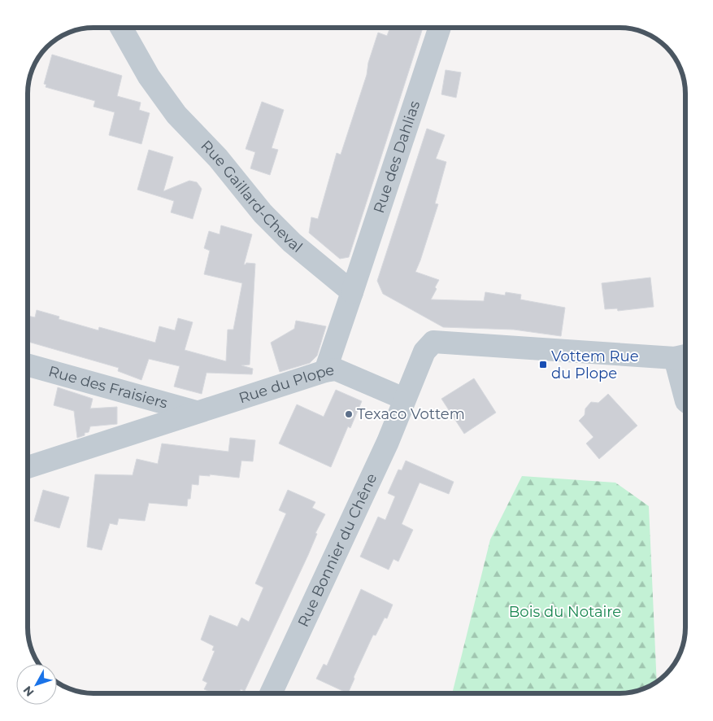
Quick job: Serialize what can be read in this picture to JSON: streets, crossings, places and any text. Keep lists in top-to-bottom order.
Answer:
{
  "streets": {
    "street": [
      "Rue des Dahlias",
      "Rue Gaillard-Cheval",
      "Rue du Plope",
      "Rue des Fraisiers",
      "Rue Bonnier du Chêne"
    ]
  },
  "crossings": [
    ["Rue des Dahlias", "Rue Gaillard-Cheval"],
    ["Rue du Plope", "Rue des Fraisiers"],
    ["Rue du Plope", "Rue Bonnier du Chêne"]
  ],
  "parks": ["Bois du Notaire"],
  "places": {
    "transit": ["Vottem Rue du Plope"],
    "other": ["Texaco Vottem"]
  },
  "north": "bottom left"
}
